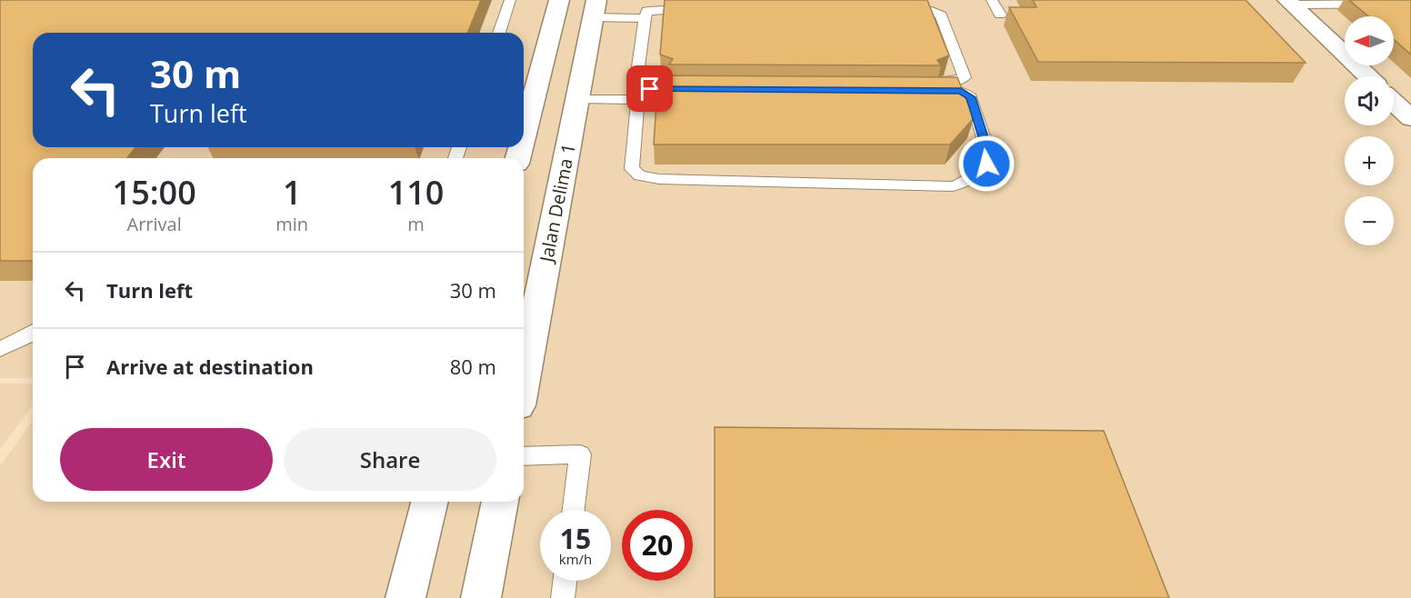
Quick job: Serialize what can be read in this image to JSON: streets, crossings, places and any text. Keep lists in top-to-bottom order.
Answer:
{
  "streets": {
    "street": ["Jalan Delima 1"]
  },
  "north": "left",
  "page": {
    "map_buttons": ["+", "−"],
    "turn": ["30 m", "Turn left"],
    "eta": [
      "15:00",
      "Arrival",
      "1",
      "min",
      "110",
      "m"
    ],
    "list": [
      {
        "name": "Turn left",
        "value": "30 m"
      },
      {
        "name": "Arrive at destination",
        "value": "80 m"
      }
    ],
    "buttons": ["Exit", "Share"],
    "speed": "15 km/h",
    "limit": "20"
  }
}
